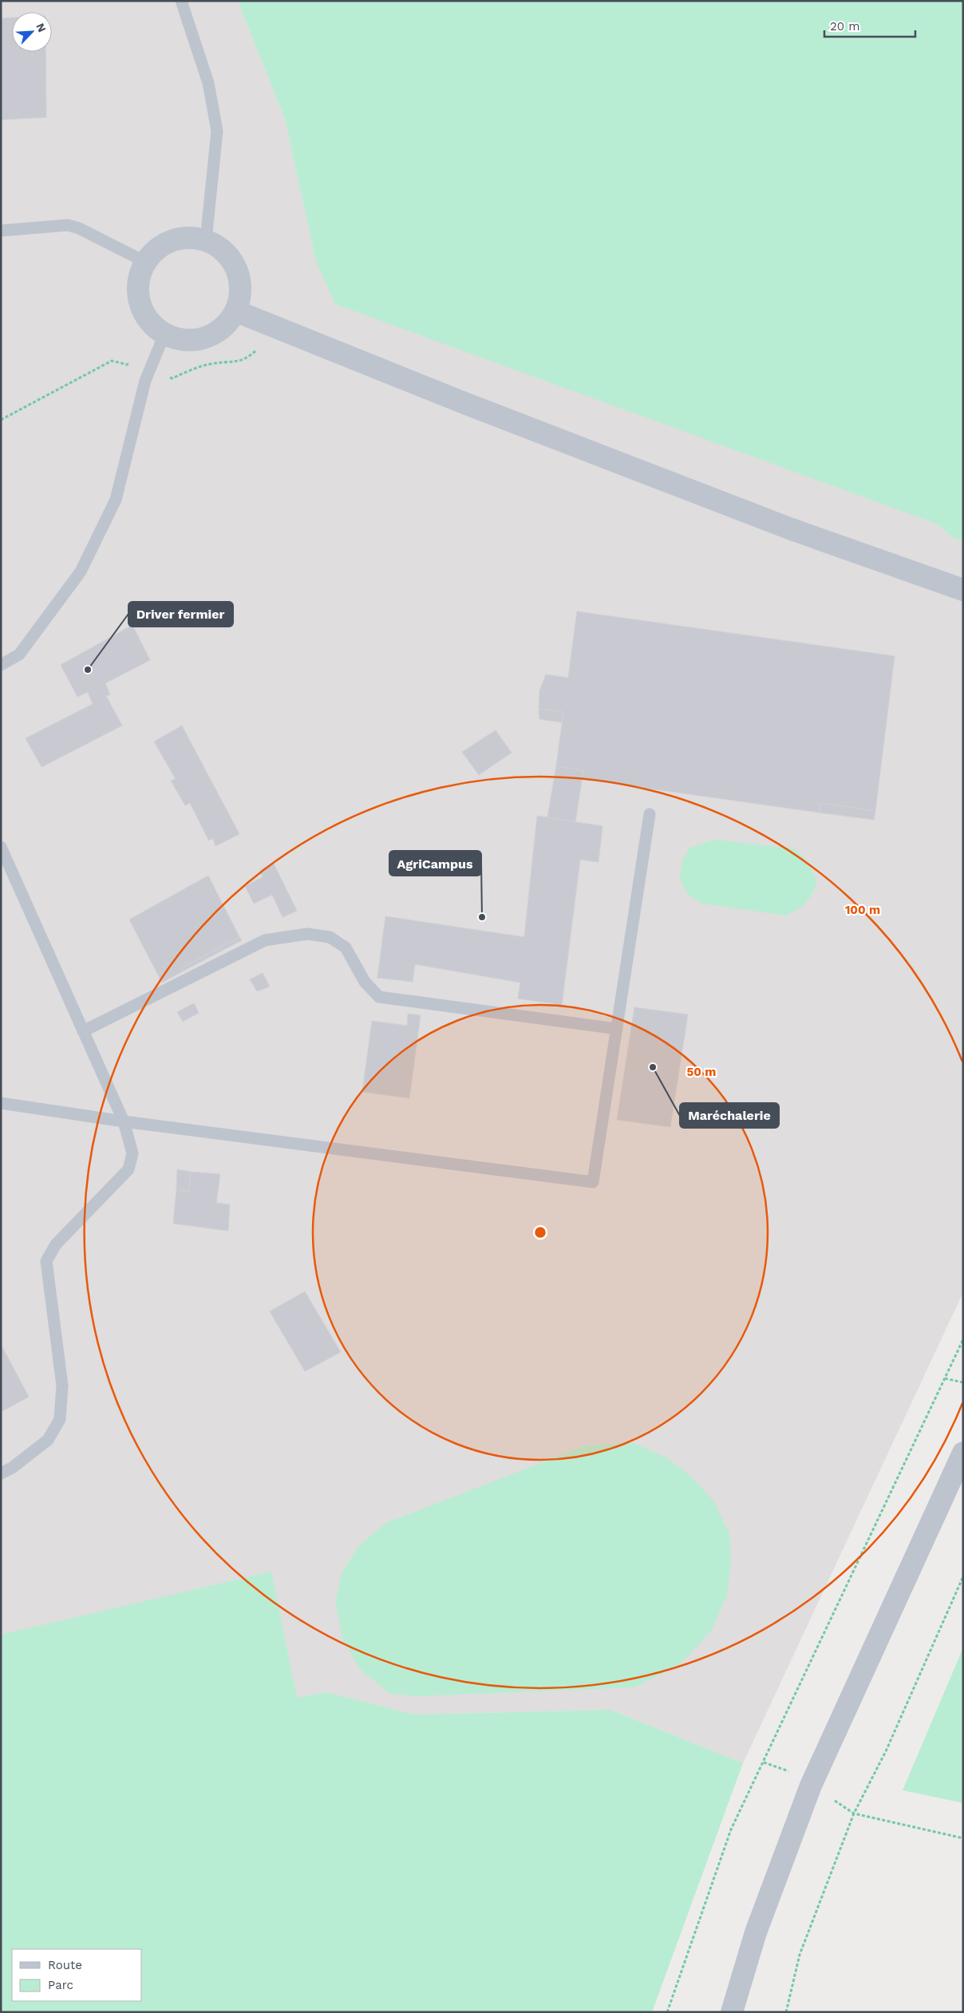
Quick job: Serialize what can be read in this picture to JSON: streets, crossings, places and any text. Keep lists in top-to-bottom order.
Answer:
{
  "places": ["Driver fermier", "AgriCampus", "Maréchalerie"],
  "legend": ["Route", "Parc"],
  "scale_bar": "20 m",
  "north": "top right",
  "rings": ["100 m", "50 m"]
}
